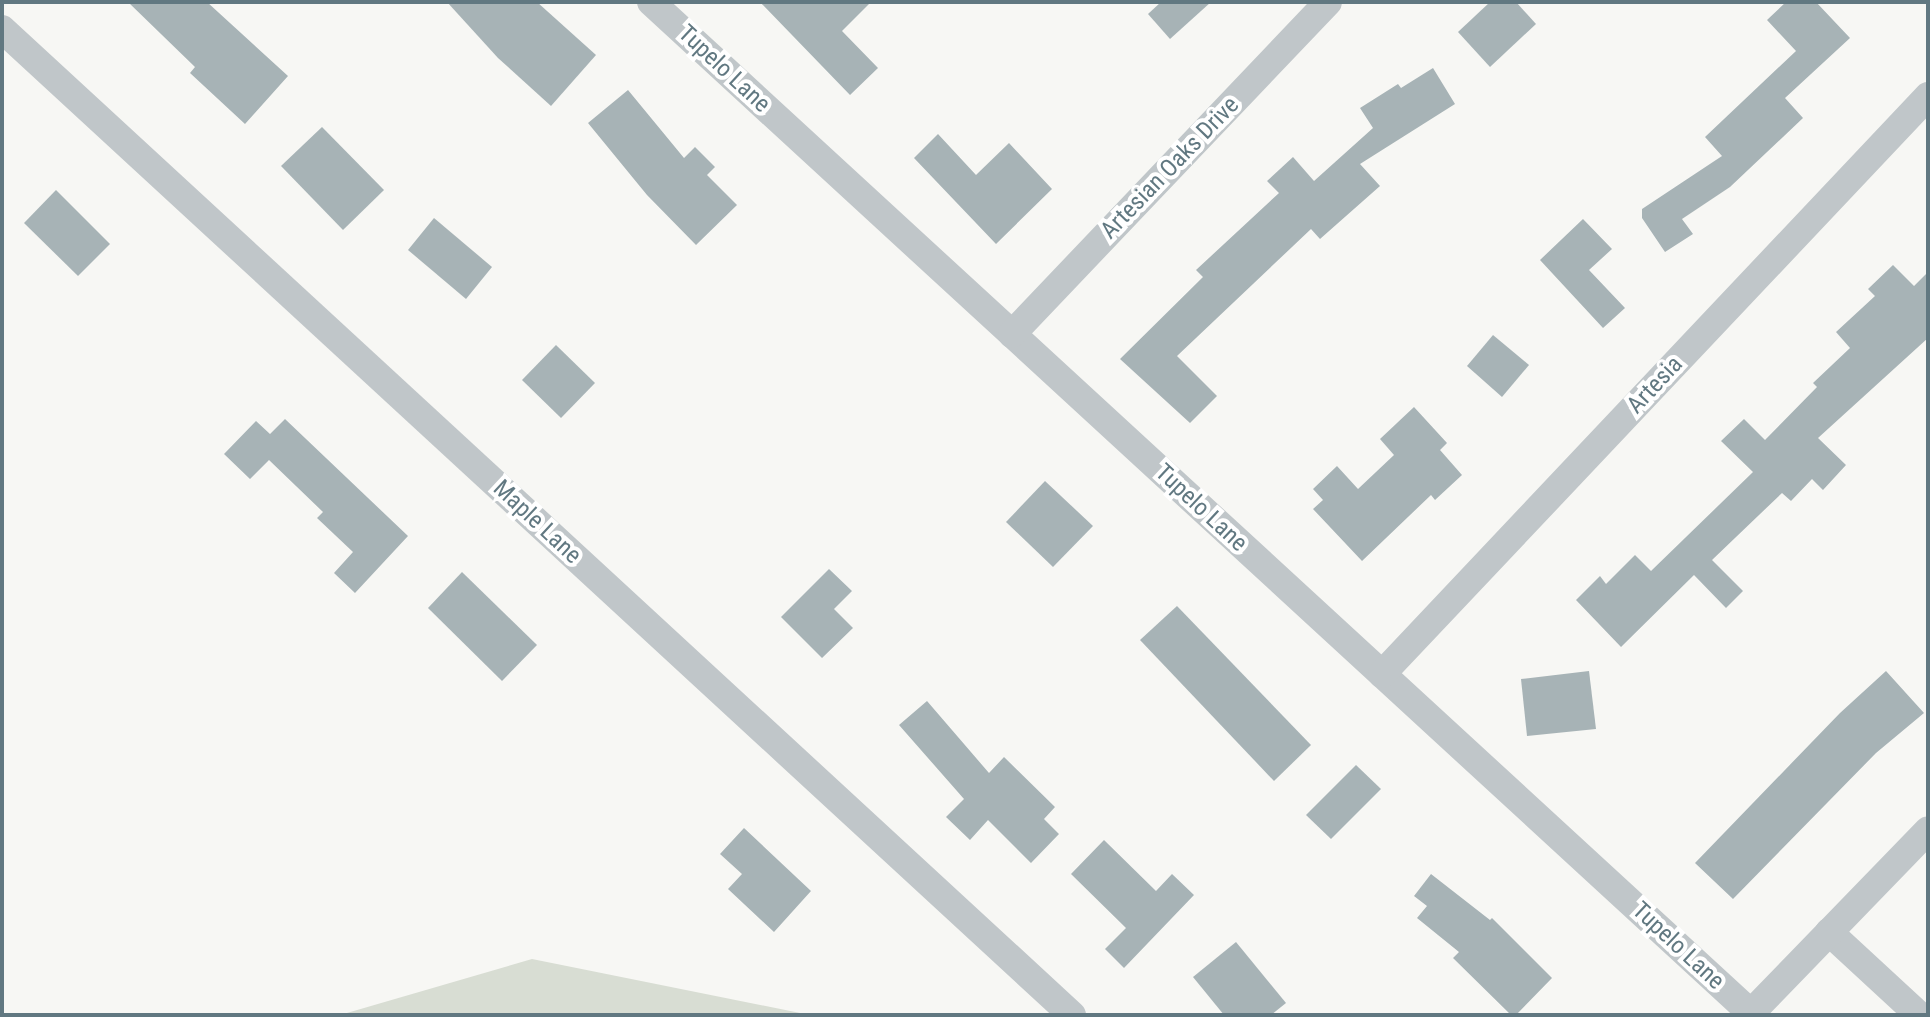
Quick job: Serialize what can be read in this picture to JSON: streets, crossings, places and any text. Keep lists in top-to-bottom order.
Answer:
{
  "streets": {
    "street": [
      "Tupelo Lane",
      "Artesian Oaks Drive",
      "Artesia",
      "Maple Lane"
    ]
  },
  "crossings": [
    ["Tupelo Lane", "Artesian Oaks Drive"],
    ["Tupelo Lane", "Artesia"]
  ]
}
